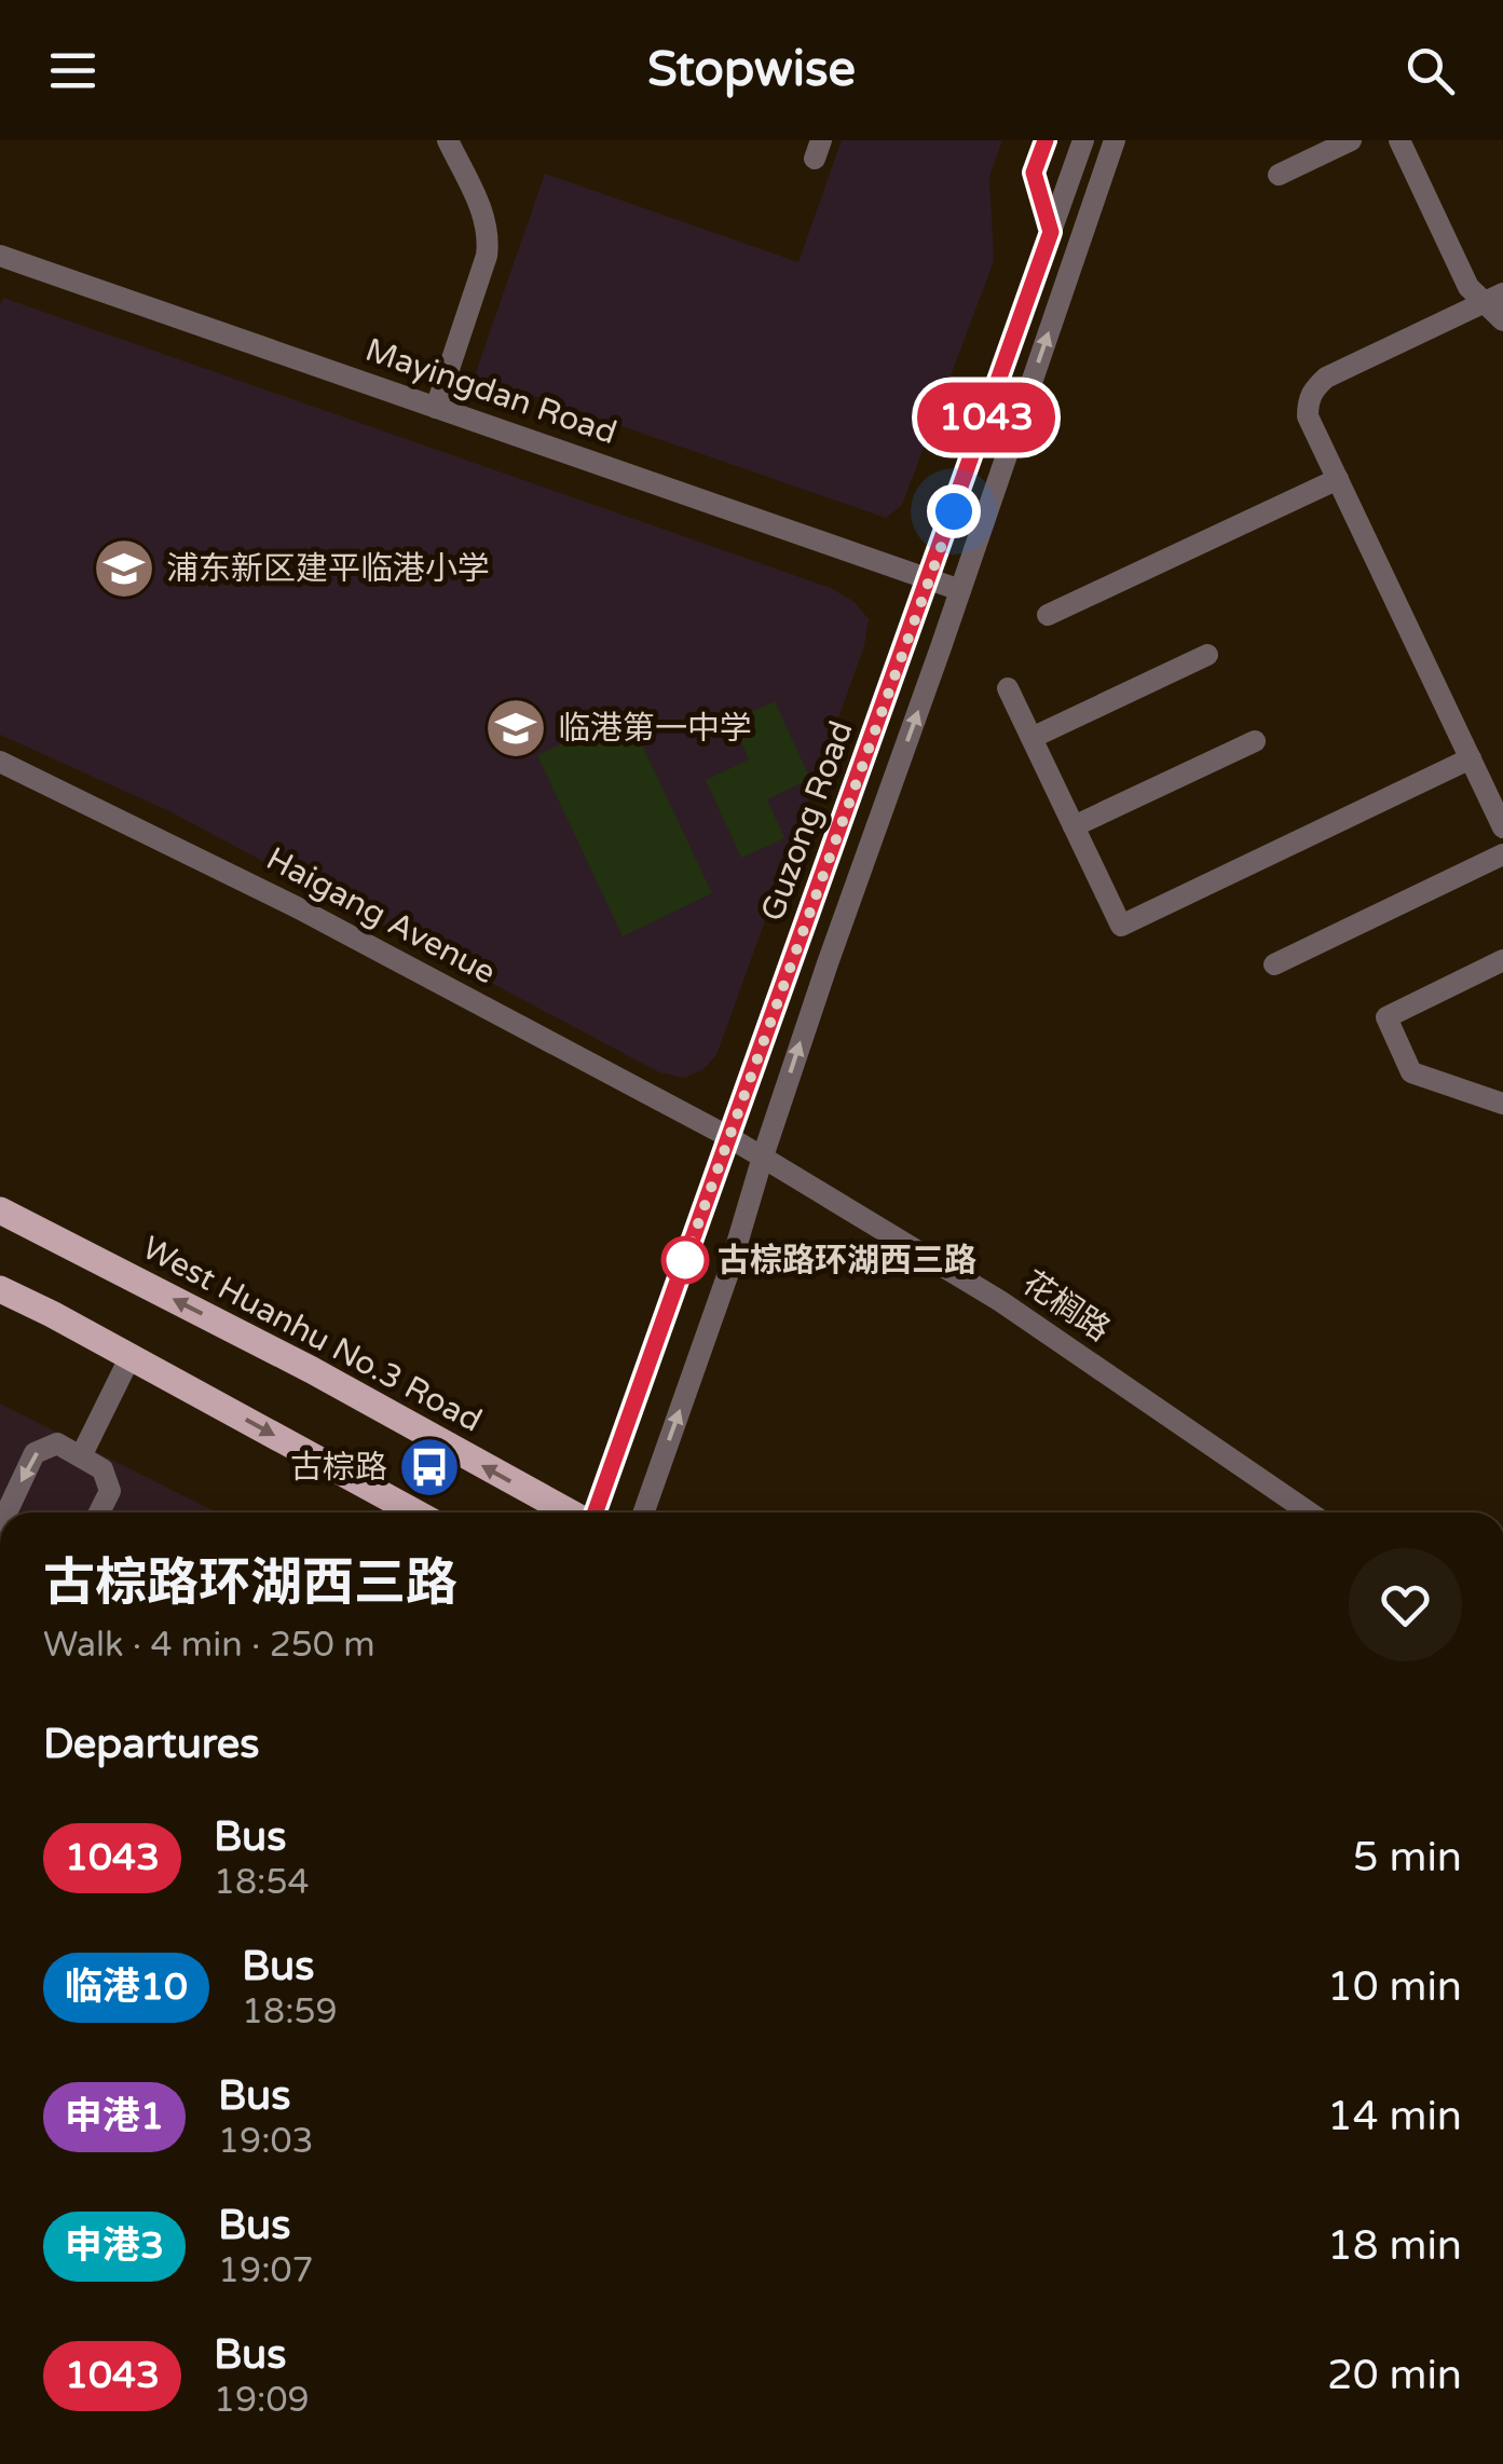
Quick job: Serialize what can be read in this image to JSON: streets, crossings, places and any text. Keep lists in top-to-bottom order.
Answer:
{
  "streets": {
    "main road": ["West Huanhu No.3 Road"],
    "street": [
      "Mayingdan Road",
      "Guzong Road",
      "Haigang Avenue",
      "花榈路"
    ]
  },
  "crossings": [
    ["Mayingdan Road", "Guzong Road"],
    ["Guzong Road", "Haigang Avenue"],
    ["Guzong Road", "花榈路"],
    ["Haigang Avenue", "花榈路"]
  ],
  "places": {
    "school or university": ["浦东新区建平临港小学", "临港第一中学"],
    "other": ["古棕路环湖西三路"],
    "bus stop": ["古棕路"]
  },
  "lines": ["bus line 1043"],
  "page": {
    "header": "Stopwise",
    "on_map": "1043",
    "heading": [
      ["古棕路环湖西三路", "Walk · 4 min · 250 m"],
      "Departures"
    ],
    "list": [
      {
        "mark": "1043",
        "name": "Bus",
        "note": "18:54",
        "value": "5 min"
      },
      {
        "mark": "临港10",
        "name": "Bus",
        "note": "18:59",
        "value": "10 min"
      },
      {
        "mark": "申港1",
        "name": "Bus",
        "note": "19:03",
        "value": "14 min"
      },
      {
        "mark": "申港3",
        "name": "Bus",
        "note": "19:07",
        "value": "18 min"
      },
      {
        "mark": "1043",
        "name": "Bus",
        "note": "19:09",
        "value": "20 min"
      }
    ]
  }
}
